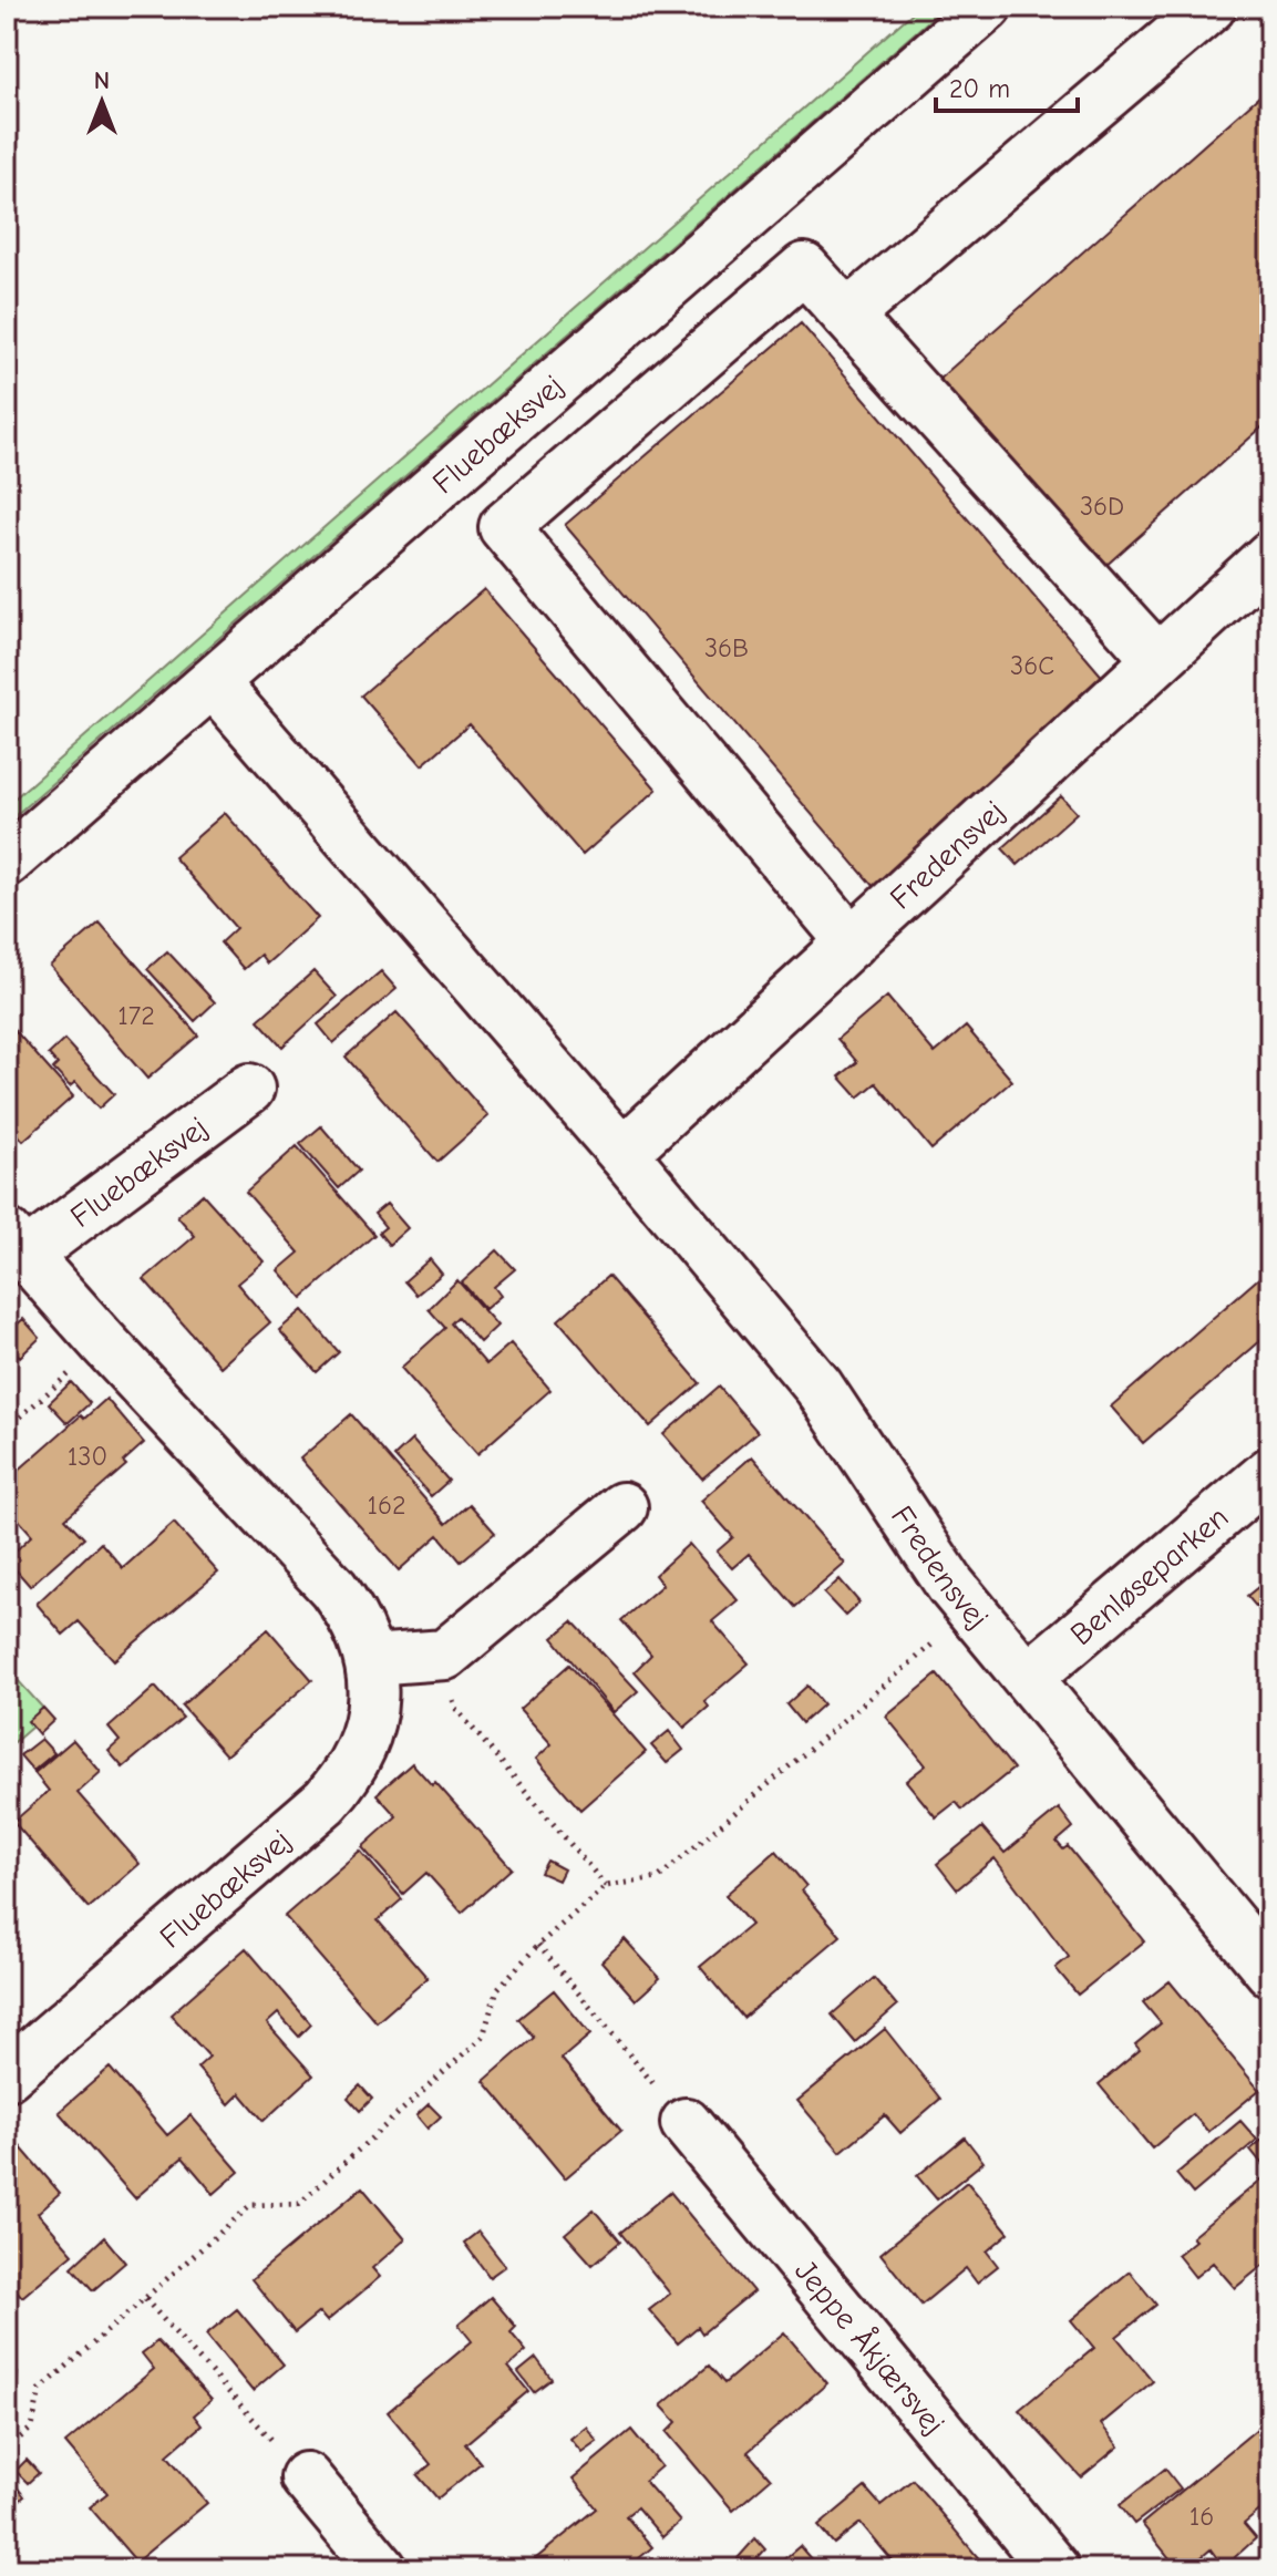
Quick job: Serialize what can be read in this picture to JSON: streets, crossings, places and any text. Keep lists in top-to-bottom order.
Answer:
{
  "streets": {
    "street": [
      "Fluebæksvej",
      "Fredensvej",
      "Benløseparken",
      "Jeppe Åkjærsvej"
    ]
  },
  "crossings": [
    ["Fluebæksvej", "Fredensvej"],
    ["Fredensvej", "Benløseparken"]
  ],
  "house_numbers": [
    "36D",
    "36B",
    "36C",
    "172",
    "130",
    "162",
    "16"
  ],
  "scale_bar": "20 m",
  "north": "top"
}
